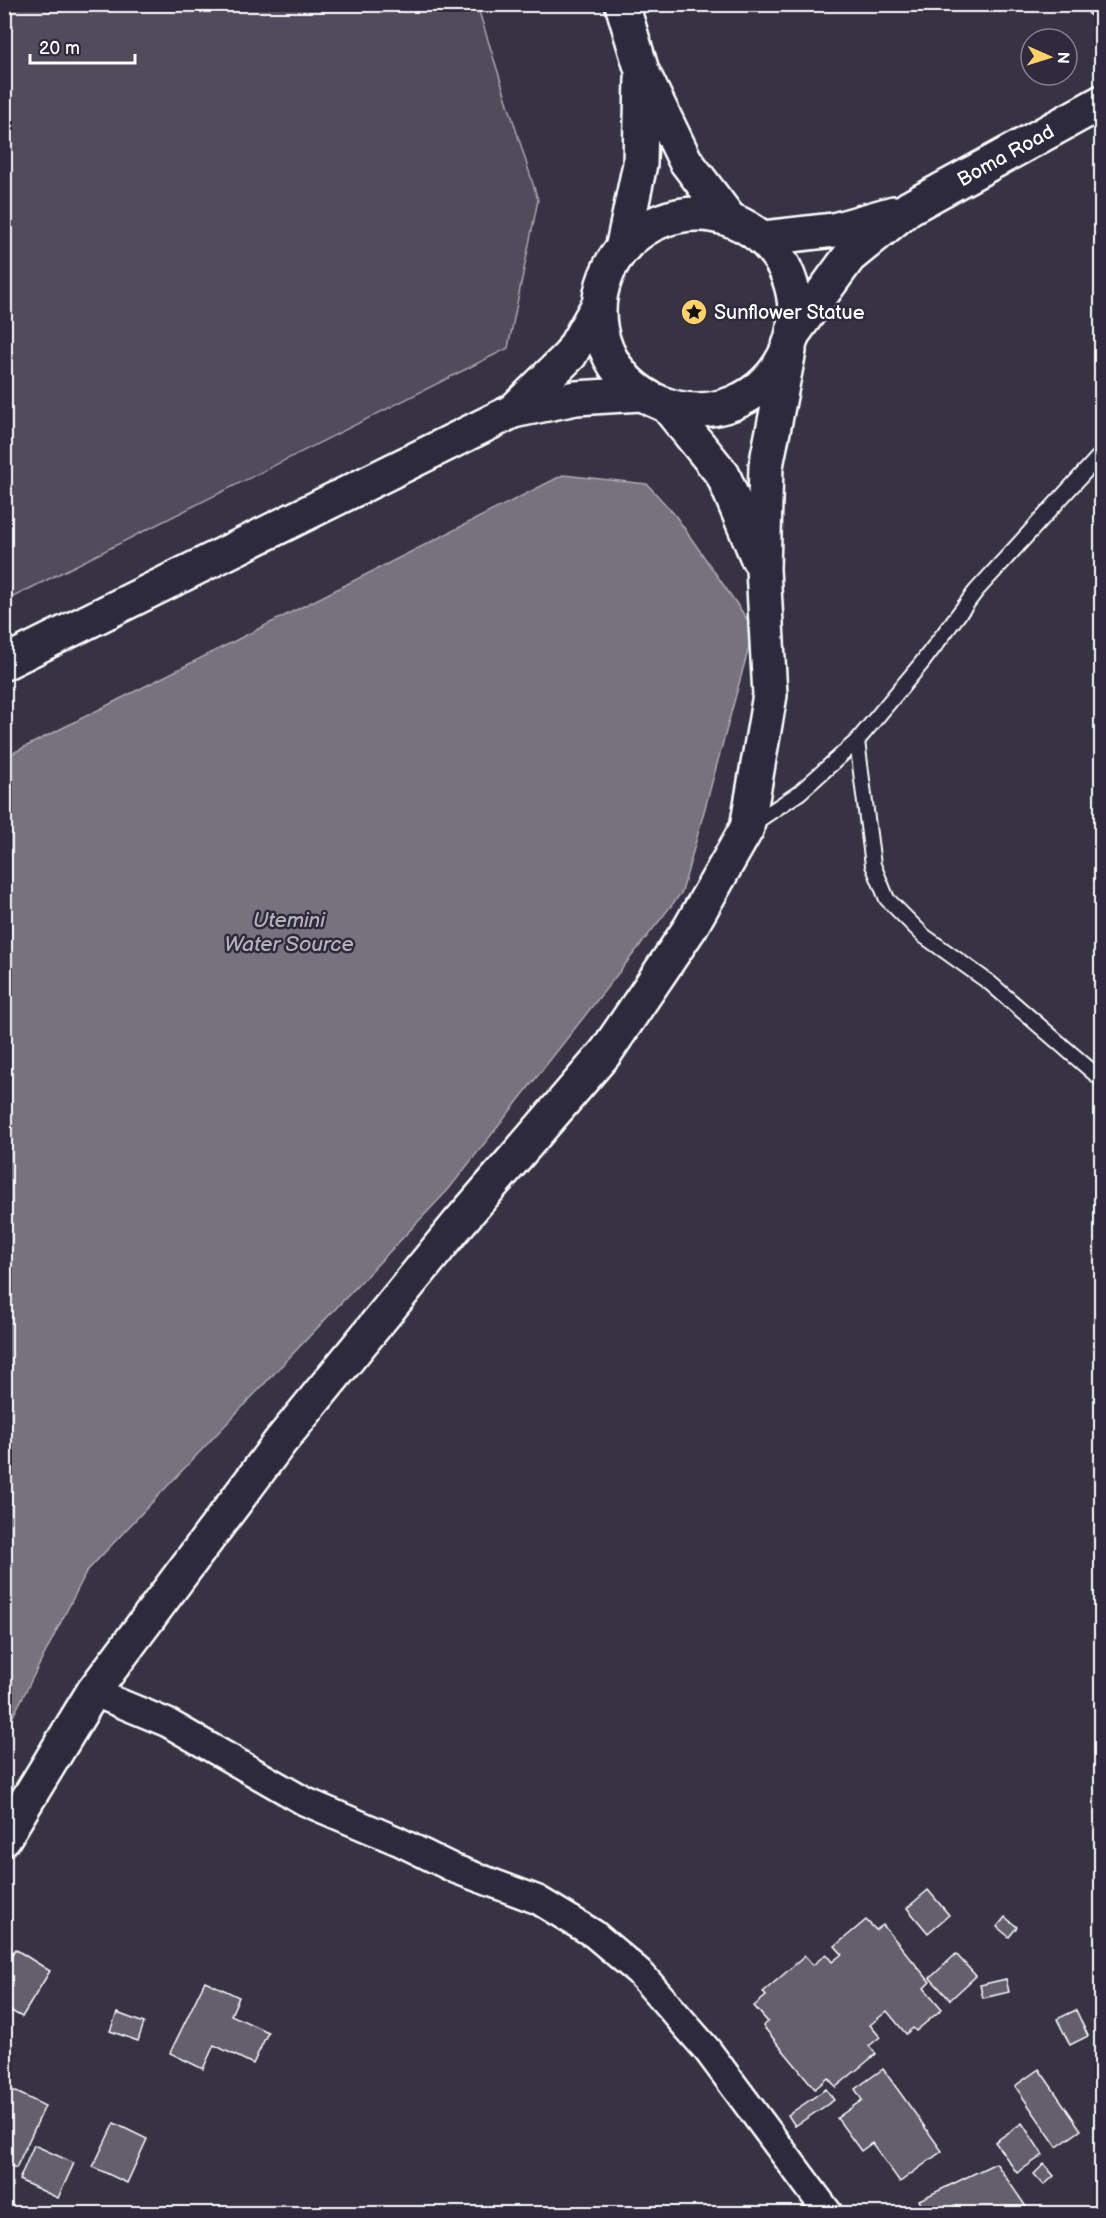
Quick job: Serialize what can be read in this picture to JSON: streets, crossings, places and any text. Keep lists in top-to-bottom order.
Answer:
{
  "streets": {
    "main road": ["Boma Road"]
  },
  "water": ["Utemini Water Source"],
  "places": {
    "place": ["Sunflower Statue"]
  },
  "scale_bar": "20 m",
  "north": "right"
}
